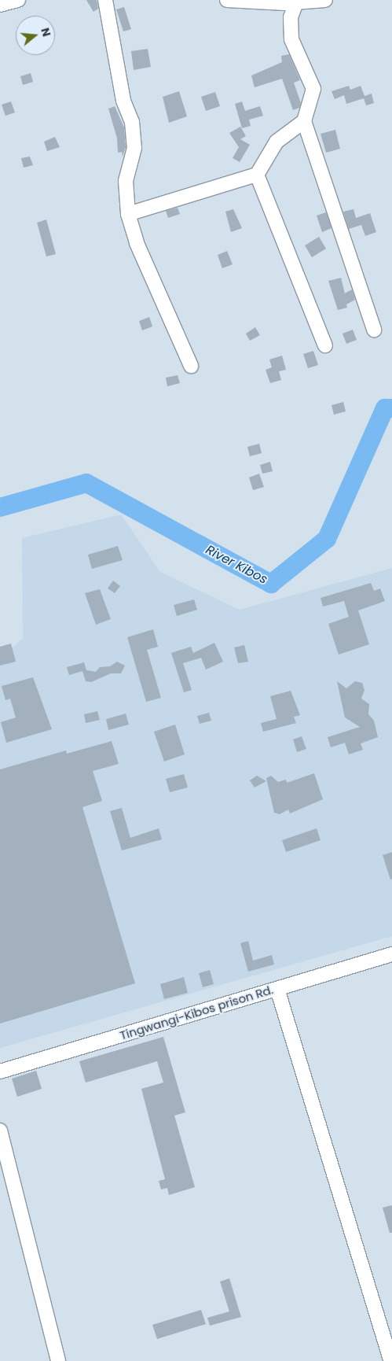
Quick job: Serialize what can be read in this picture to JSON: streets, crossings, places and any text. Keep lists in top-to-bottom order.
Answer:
{
  "streets": {
    "street": ["Tingwangi-Kibos prison Rd."]
  },
  "water": ["River Kibos"],
  "north": "right"
}
